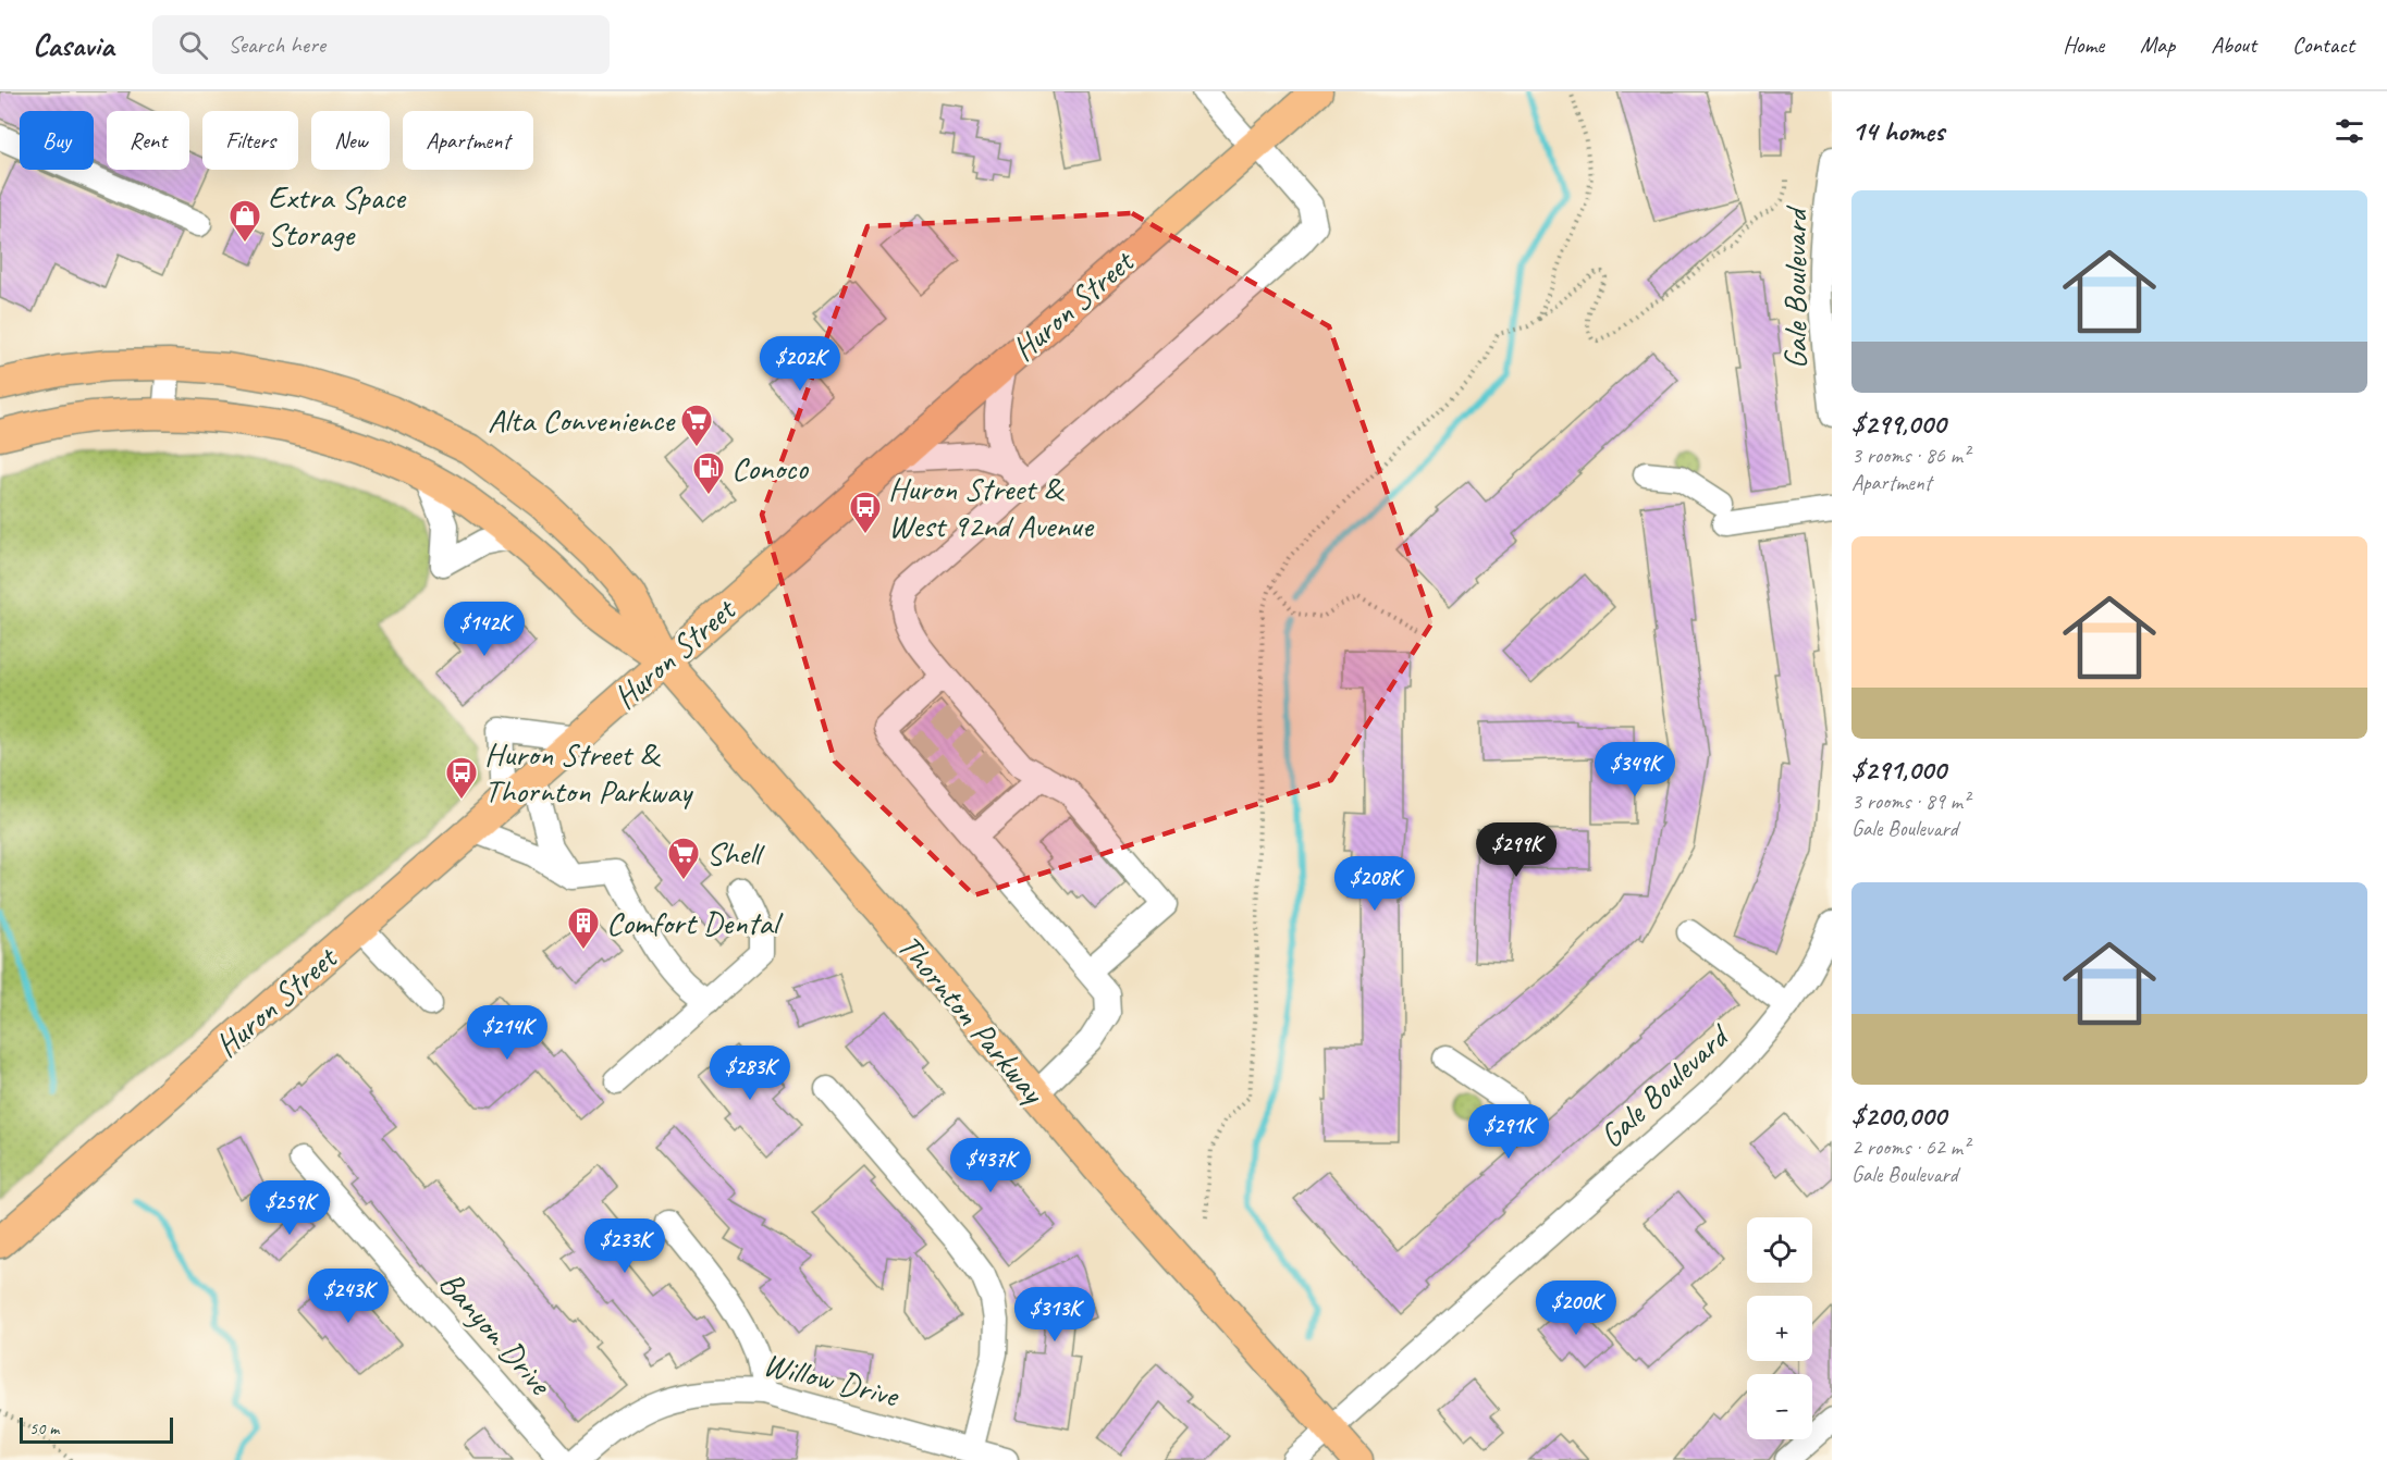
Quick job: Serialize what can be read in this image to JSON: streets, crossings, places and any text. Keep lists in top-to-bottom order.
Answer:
{
  "streets": {
    "main road": ["Huron Street", "Thornton Parkway"],
    "street": ["Gale Boulevard", "Banyon Drive", "Willow Drive"]
  },
  "crossings": [
    ["Gale Boulevard", "Thornton Parkway"],
    ["Huron Street", "Thornton Parkway"]
  ],
  "places": {
    "shop": ["Extra Space Storage"],
    "supermarket": ["Alta Convenience", "Shell"],
    "fuel station": ["Conoco"],
    "bus stop": ["Huron Street & West 92nd Avenue", "Huron Street & Thornton Parkway"],
    "building": ["Comfort Dental"]
  },
  "scale_bar": "50 m",
  "page": {
    "header": "Casavia",
    "search": "Search here",
    "nav": [
      "Home",
      "Map",
      "About",
      "Contact"
    ],
    "heading": "14 homes",
    "chip": [
      "Buy",
      "Rent",
      "Filters",
      "New",
      "Apartment"
    ],
    "list": [
      {
        "name": "$299,000",
        "note": "3 rooms · 86 m² · Apartment"
      },
      {
        "name": "$291,000",
        "note": "3 rooms · 89 m² · Gale Boulevard"
      },
      {
        "name": "$200,000",
        "note": "2 rooms · 62 m² · Gale Boulevard"
      }
    ],
    "price": [
      "$202K",
      "$142K",
      "$349K",
      "$299K",
      "$208K",
      "$214K",
      "$283K",
      "$291K",
      "$437K",
      "$259K",
      "$233K",
      "$243K",
      "$200K",
      "$313K"
    ],
    "map_buttons": ["+", "−"],
    "scale": "50 m"
  }
}
